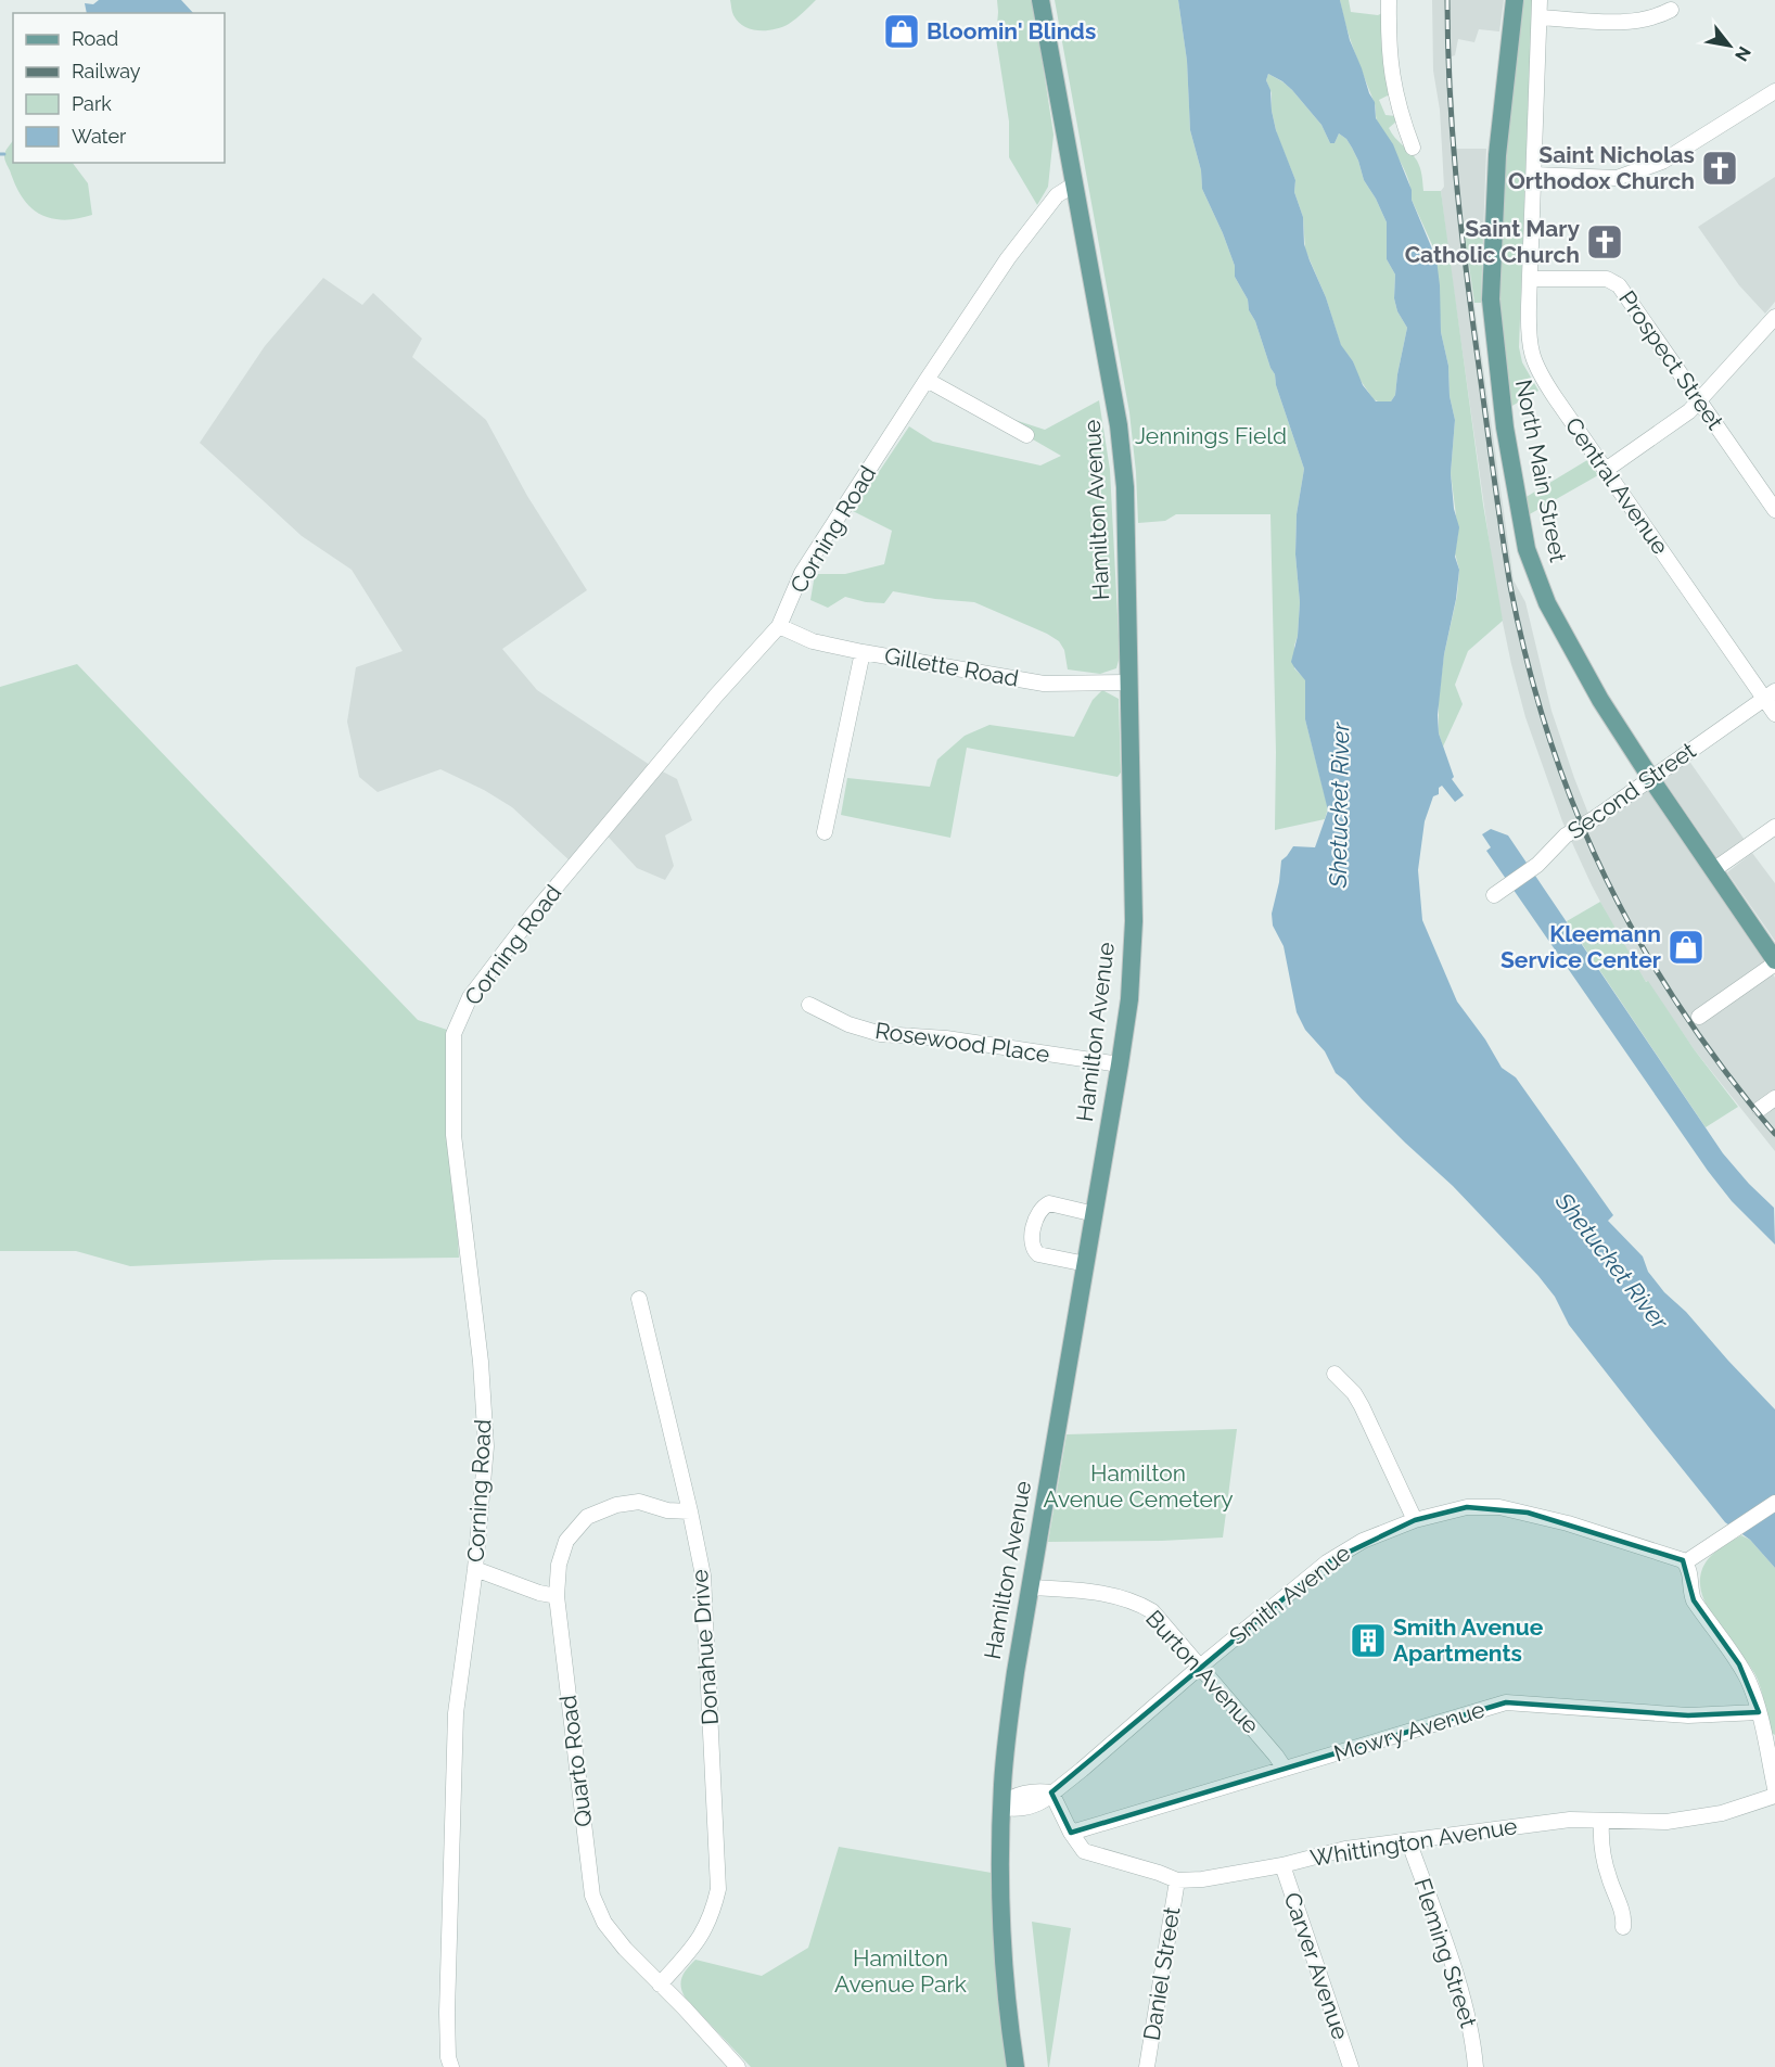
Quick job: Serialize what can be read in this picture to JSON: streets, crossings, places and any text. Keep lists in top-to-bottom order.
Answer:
{
  "streets": {
    "main road": ["North Main Street", "Hamilton Avenue"],
    "street": [
      "Prospect Street",
      "Central Avenue",
      "Corning Road",
      "Gillette Road",
      "Second Street",
      "Rosewood Place",
      "Smith Avenue",
      "Donahue Drive",
      "Burton Avenue",
      "Mowry Avenue",
      "Quarto Road",
      "Whittington Avenue",
      "Fleming Street",
      "Carver Avenue",
      "Daniel Street"
    ]
  },
  "crossings": [
    ["Prospect Street", "Central Avenue"],
    ["North Main Street", "Second Street"],
    ["Central Avenue", "Second Street"],
    ["Hamilton Avenue", "Corning Road"],
    ["Hamilton Avenue", "Gillette Road"],
    ["Hamilton Avenue", "Rosewood Place"],
    ["Hamilton Avenue", "Smith Avenue"],
    ["Hamilton Avenue", "Burton Avenue"],
    ["Corning Road", "Gillette Road"],
    ["Smith Avenue", "Burton Avenue"],
    ["Smith Avenue", "Whittington Avenue"],
    ["Donahue Drive", "Quarto Road"],
    ["Burton Avenue", "Mowry Avenue"],
    ["Mowry Avenue", "Whittington Avenue"],
    ["Whittington Avenue", "Fleming Street"],
    ["Whittington Avenue", "Carver Avenue"],
    ["Whittington Avenue", "Daniel Street"]
  ],
  "water": ["Shetucket River"],
  "parks": ["Jennings Field", "Hamilton Avenue Cemetery", "Hamilton Avenue Park"],
  "places": {
    "shop": ["Bloomin' Blinds", "Kleemann Service Center"],
    "church": ["Saint Nicholas Orthodox Church", "Saint Mary Catholic Church"],
    "building": ["Smith Avenue Apartments"]
  },
  "legend": [
    "Road",
    "Railway",
    "Park",
    "Water"
  ],
  "north": "bottom right"
}
